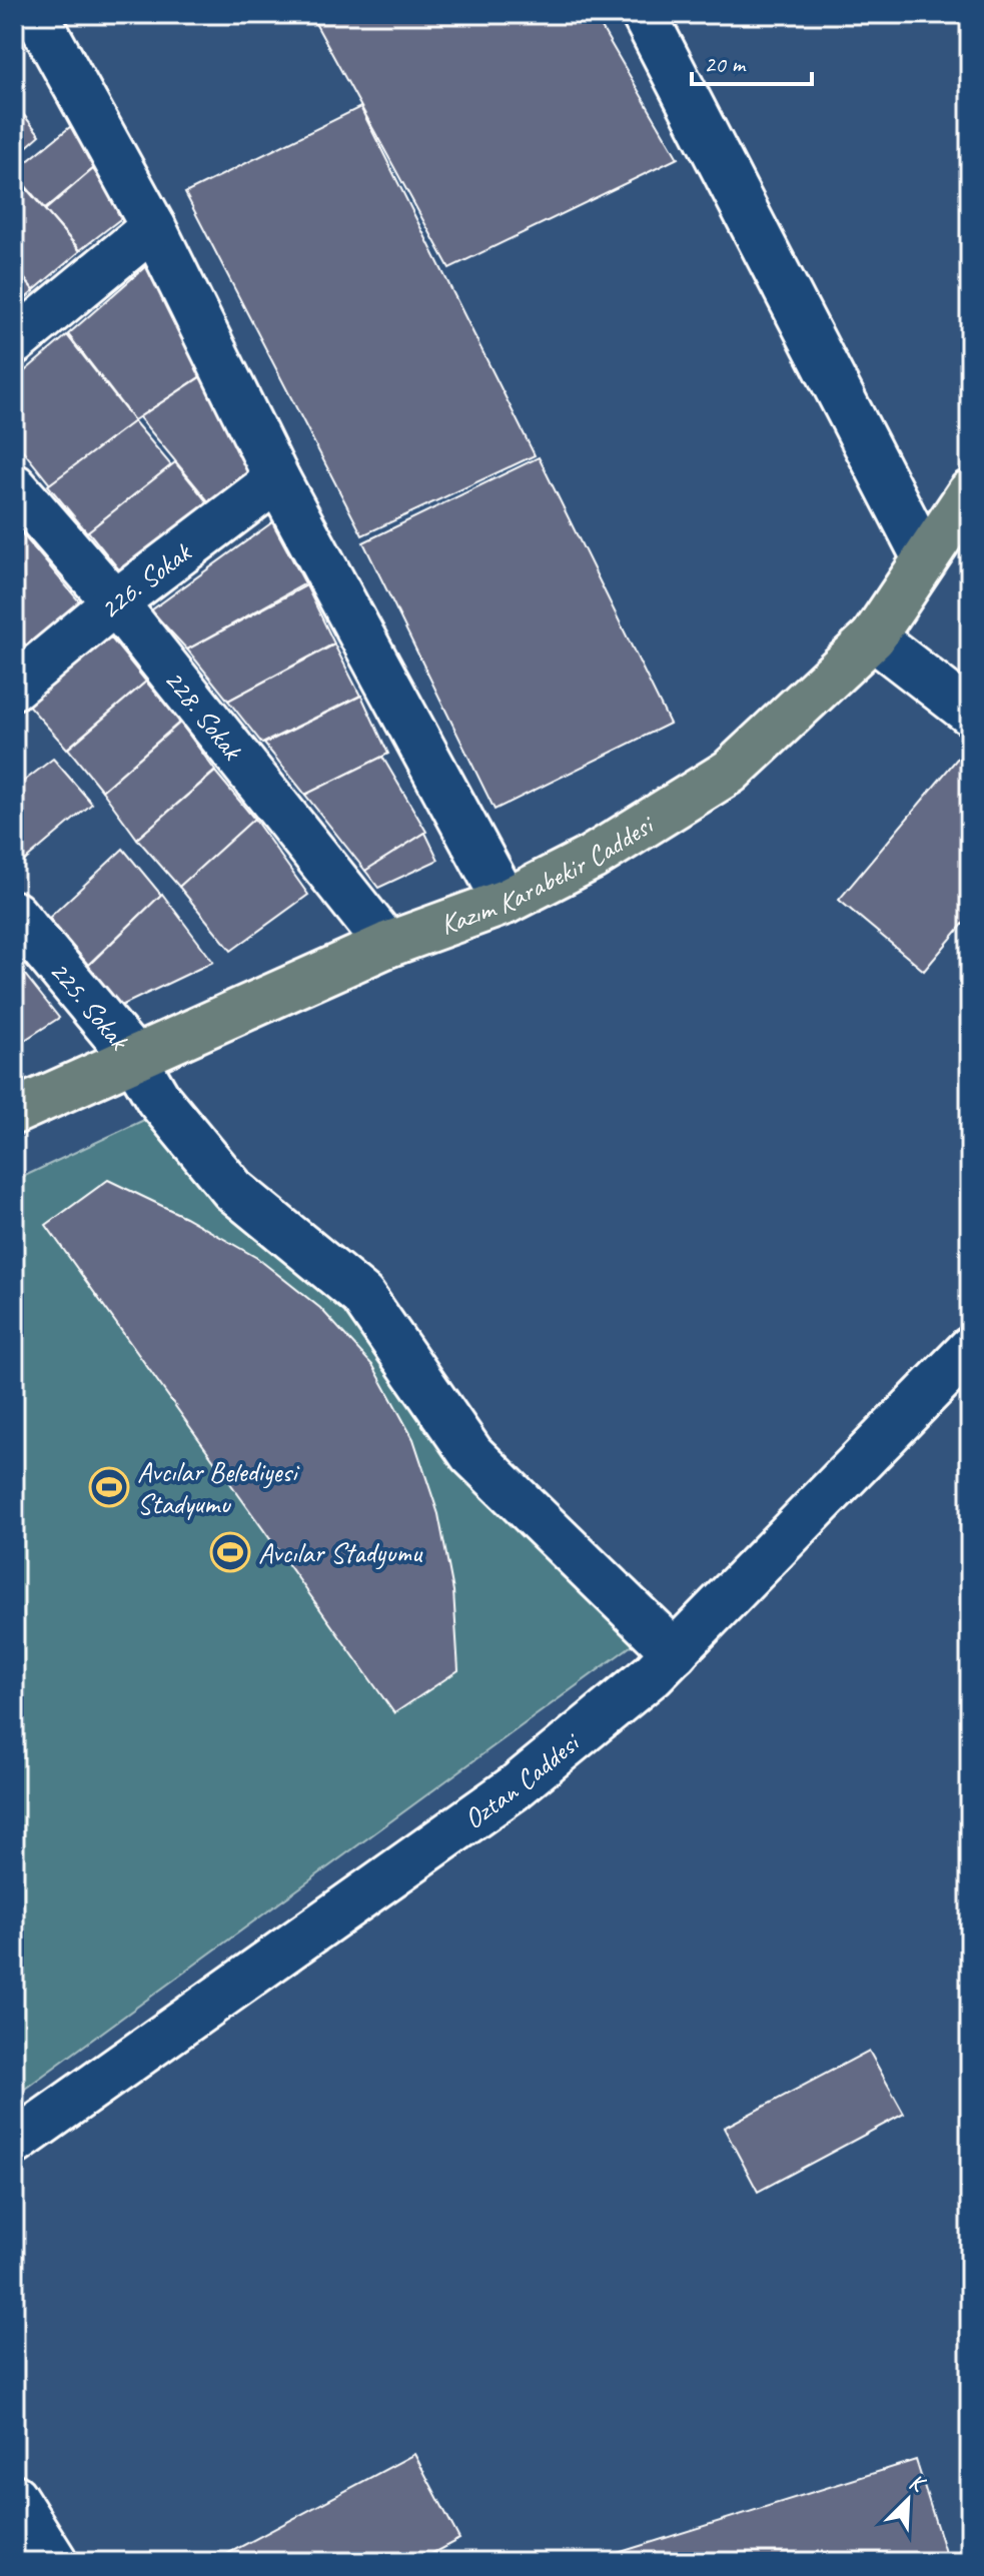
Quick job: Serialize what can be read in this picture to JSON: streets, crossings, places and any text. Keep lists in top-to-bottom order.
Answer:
{
  "streets": {
    "main road": ["Kazım Karabekir Caddesi"],
    "street": [
      "226. Sokak",
      "228. Sokak",
      "225. Sokak",
      "Oztan Caddesi"
    ]
  },
  "crossings": [
    ["226. Sokak", "228. Sokak"],
    ["228. Sokak", "Kazım Karabekir Caddesi"],
    ["Kazım Karabekir Caddesi", "225. Sokak"],
    ["225. Sokak", "Oztan Caddesi"]
  ],
  "places": {
    "sports": ["Avcılar Belediyesi Stadyumu", "Avcılar Stadyumu"]
  },
  "scale_bar": "20 m",
  "north": "top right"
}
